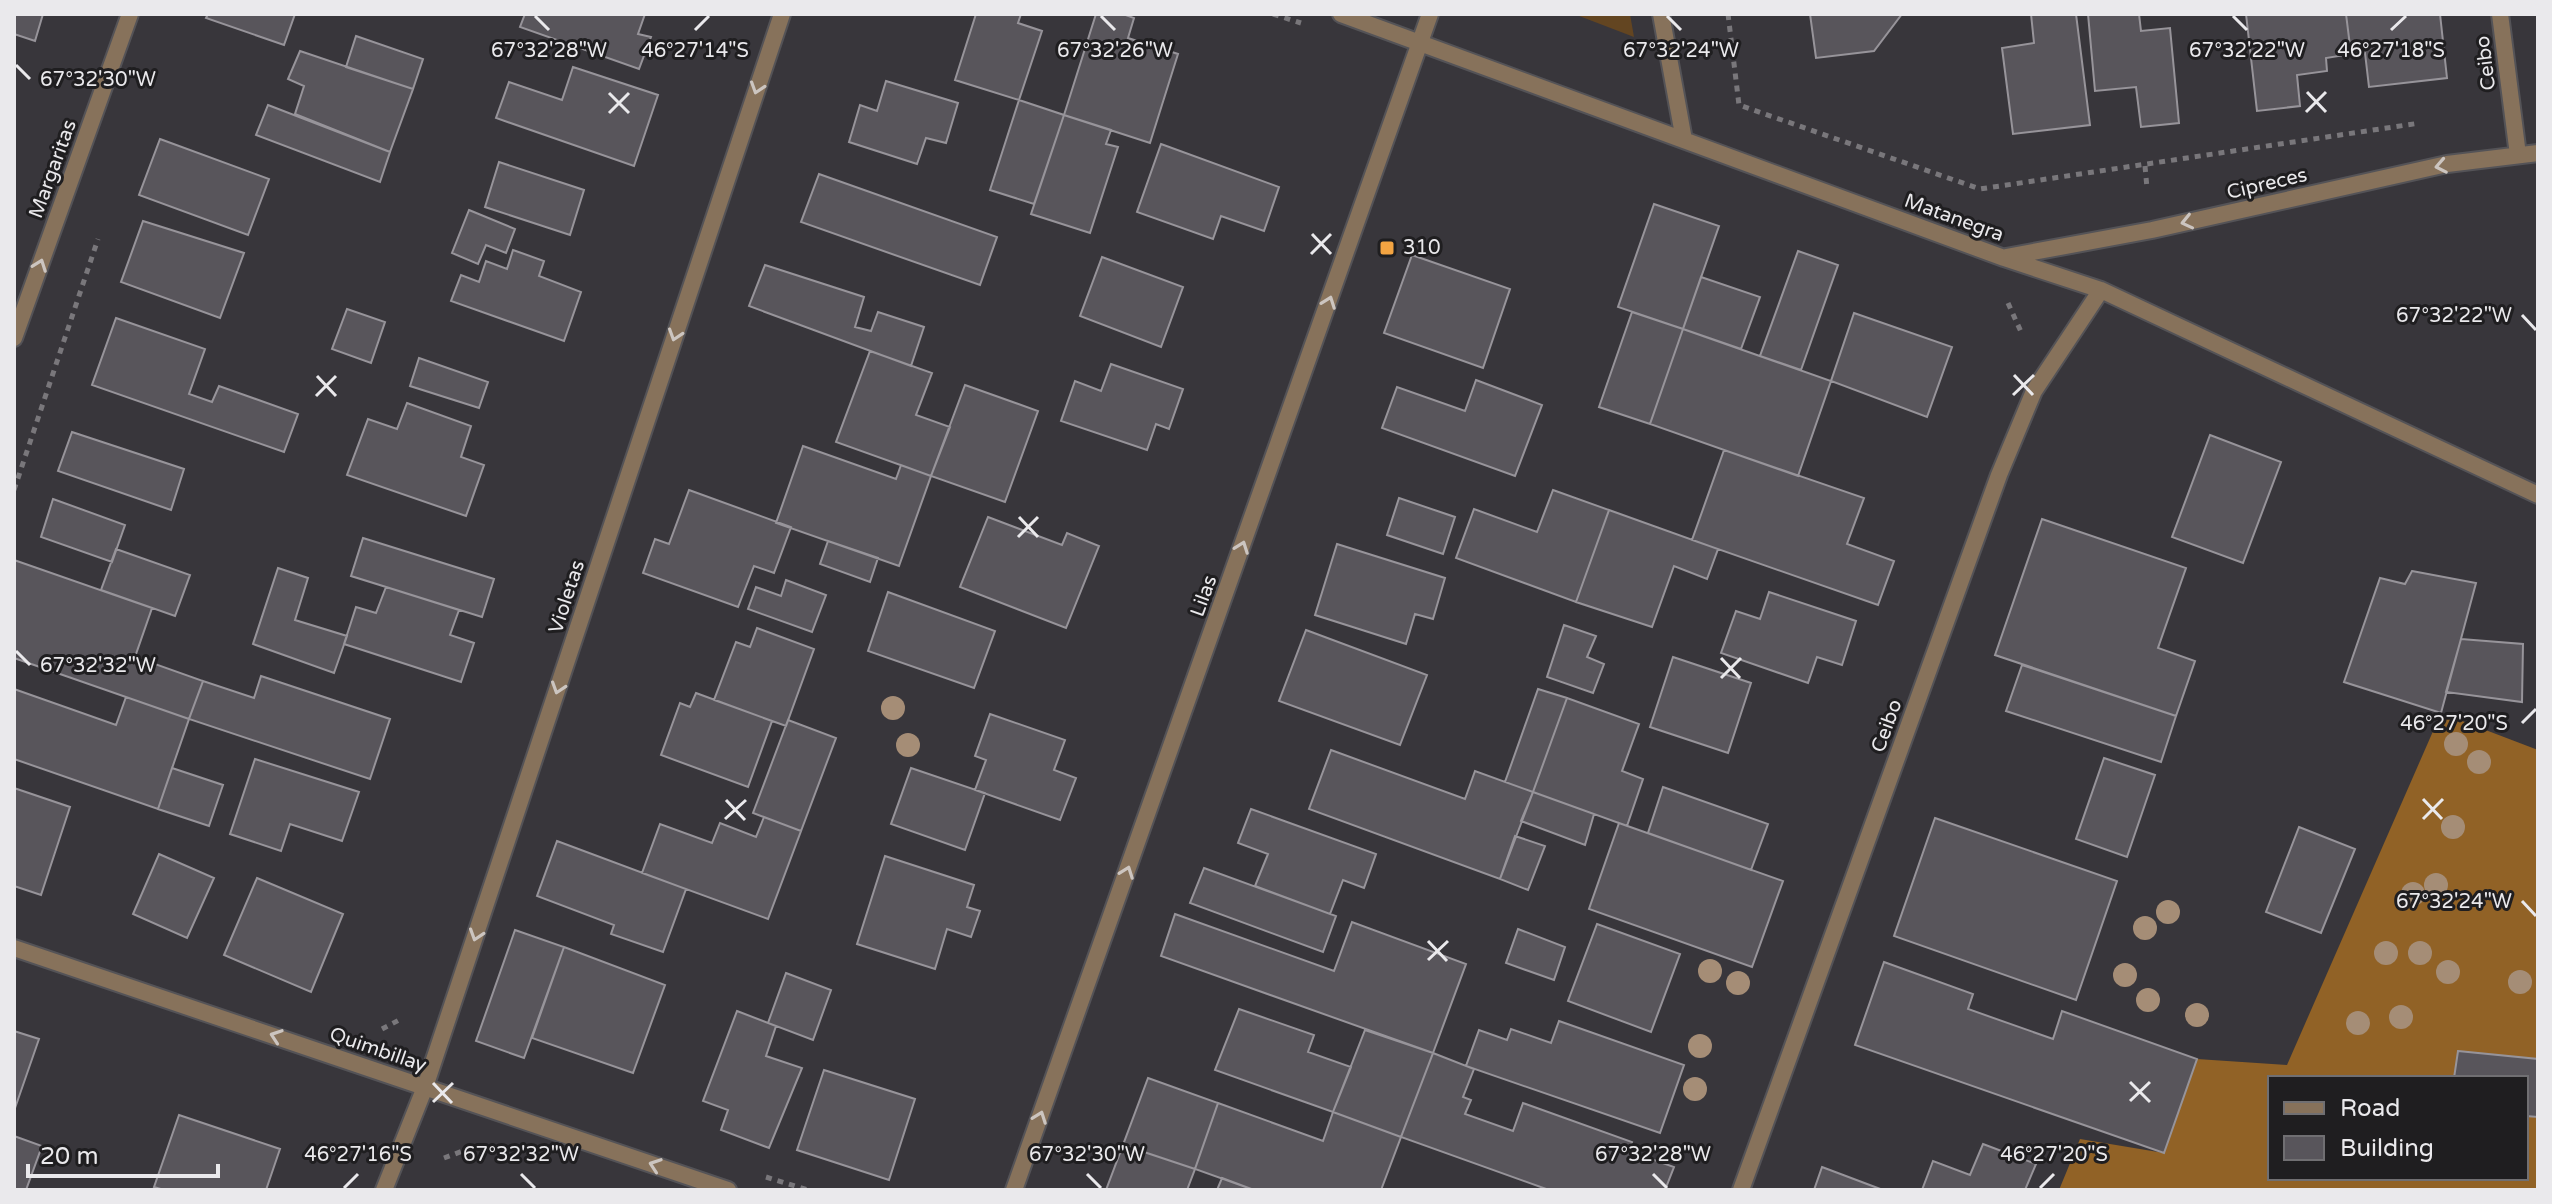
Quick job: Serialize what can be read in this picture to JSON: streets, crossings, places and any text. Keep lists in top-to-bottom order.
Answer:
{
  "streets": {
    "street": [
      "Ceibo",
      "Margaritas",
      "Cipreces",
      "Matanegra",
      "Lilas",
      "Violetas",
      "Quimbillay"
    ]
  },
  "crossings": [
    ["Ceibo", "Cipreces"],
    ["Ceibo", "Matanegra"],
    ["Cipreces", "Matanegra"],
    ["Matanegra", "Lilas"],
    ["Violetas", "Quimbillay"]
  ],
  "one_way": [
    "Margaritas",
    "Cipreces",
    "Lilas",
    "Violetas",
    "Quimbillay"
  ],
  "places": {
    "transit": ["310"]
  },
  "legend": ["Road", "Building"],
  "scale_bar": "20 m",
  "coordinates": [
    "46°27'14\"S",
    "46°27'18\"S",
    "67°32'28\"W",
    "67°32'26\"W",
    "67°32'24\"W",
    "67°32'22\"W",
    "67°32'30\"W",
    "67°32'32\"W",
    "46°27'20\"S",
    "46°27'16\"S"
  ]
}
